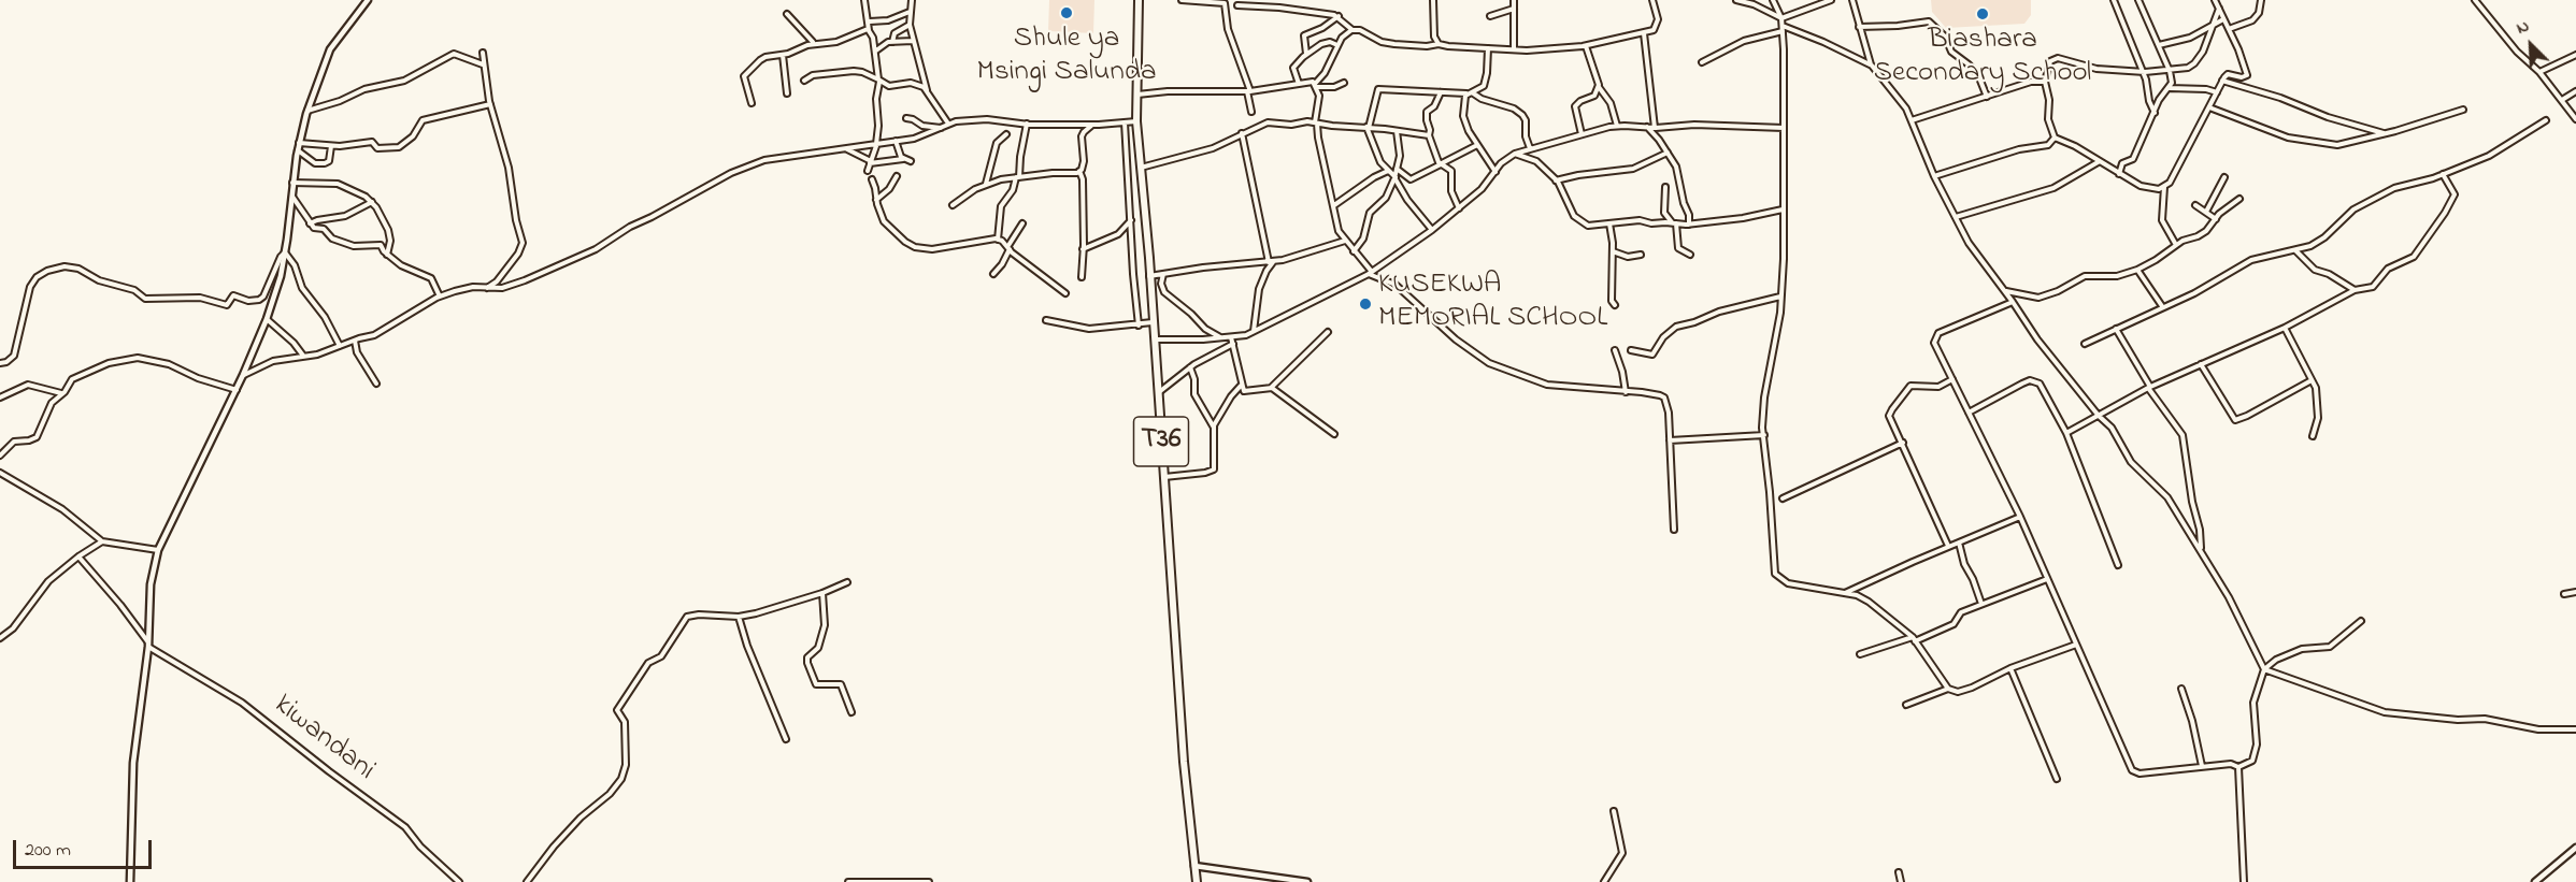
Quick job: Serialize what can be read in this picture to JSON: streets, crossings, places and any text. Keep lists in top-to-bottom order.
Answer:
{
  "streets": {
    "highway": ["T36"],
    "street": ["kiwandani"]
  },
  "places": ["Shule ya Msingi Salunda", "Biashara Secondary School", "KUSEKWA MEMORIAL SCHOOL"],
  "scale_bar": "200 m",
  "north": "top left"
}
